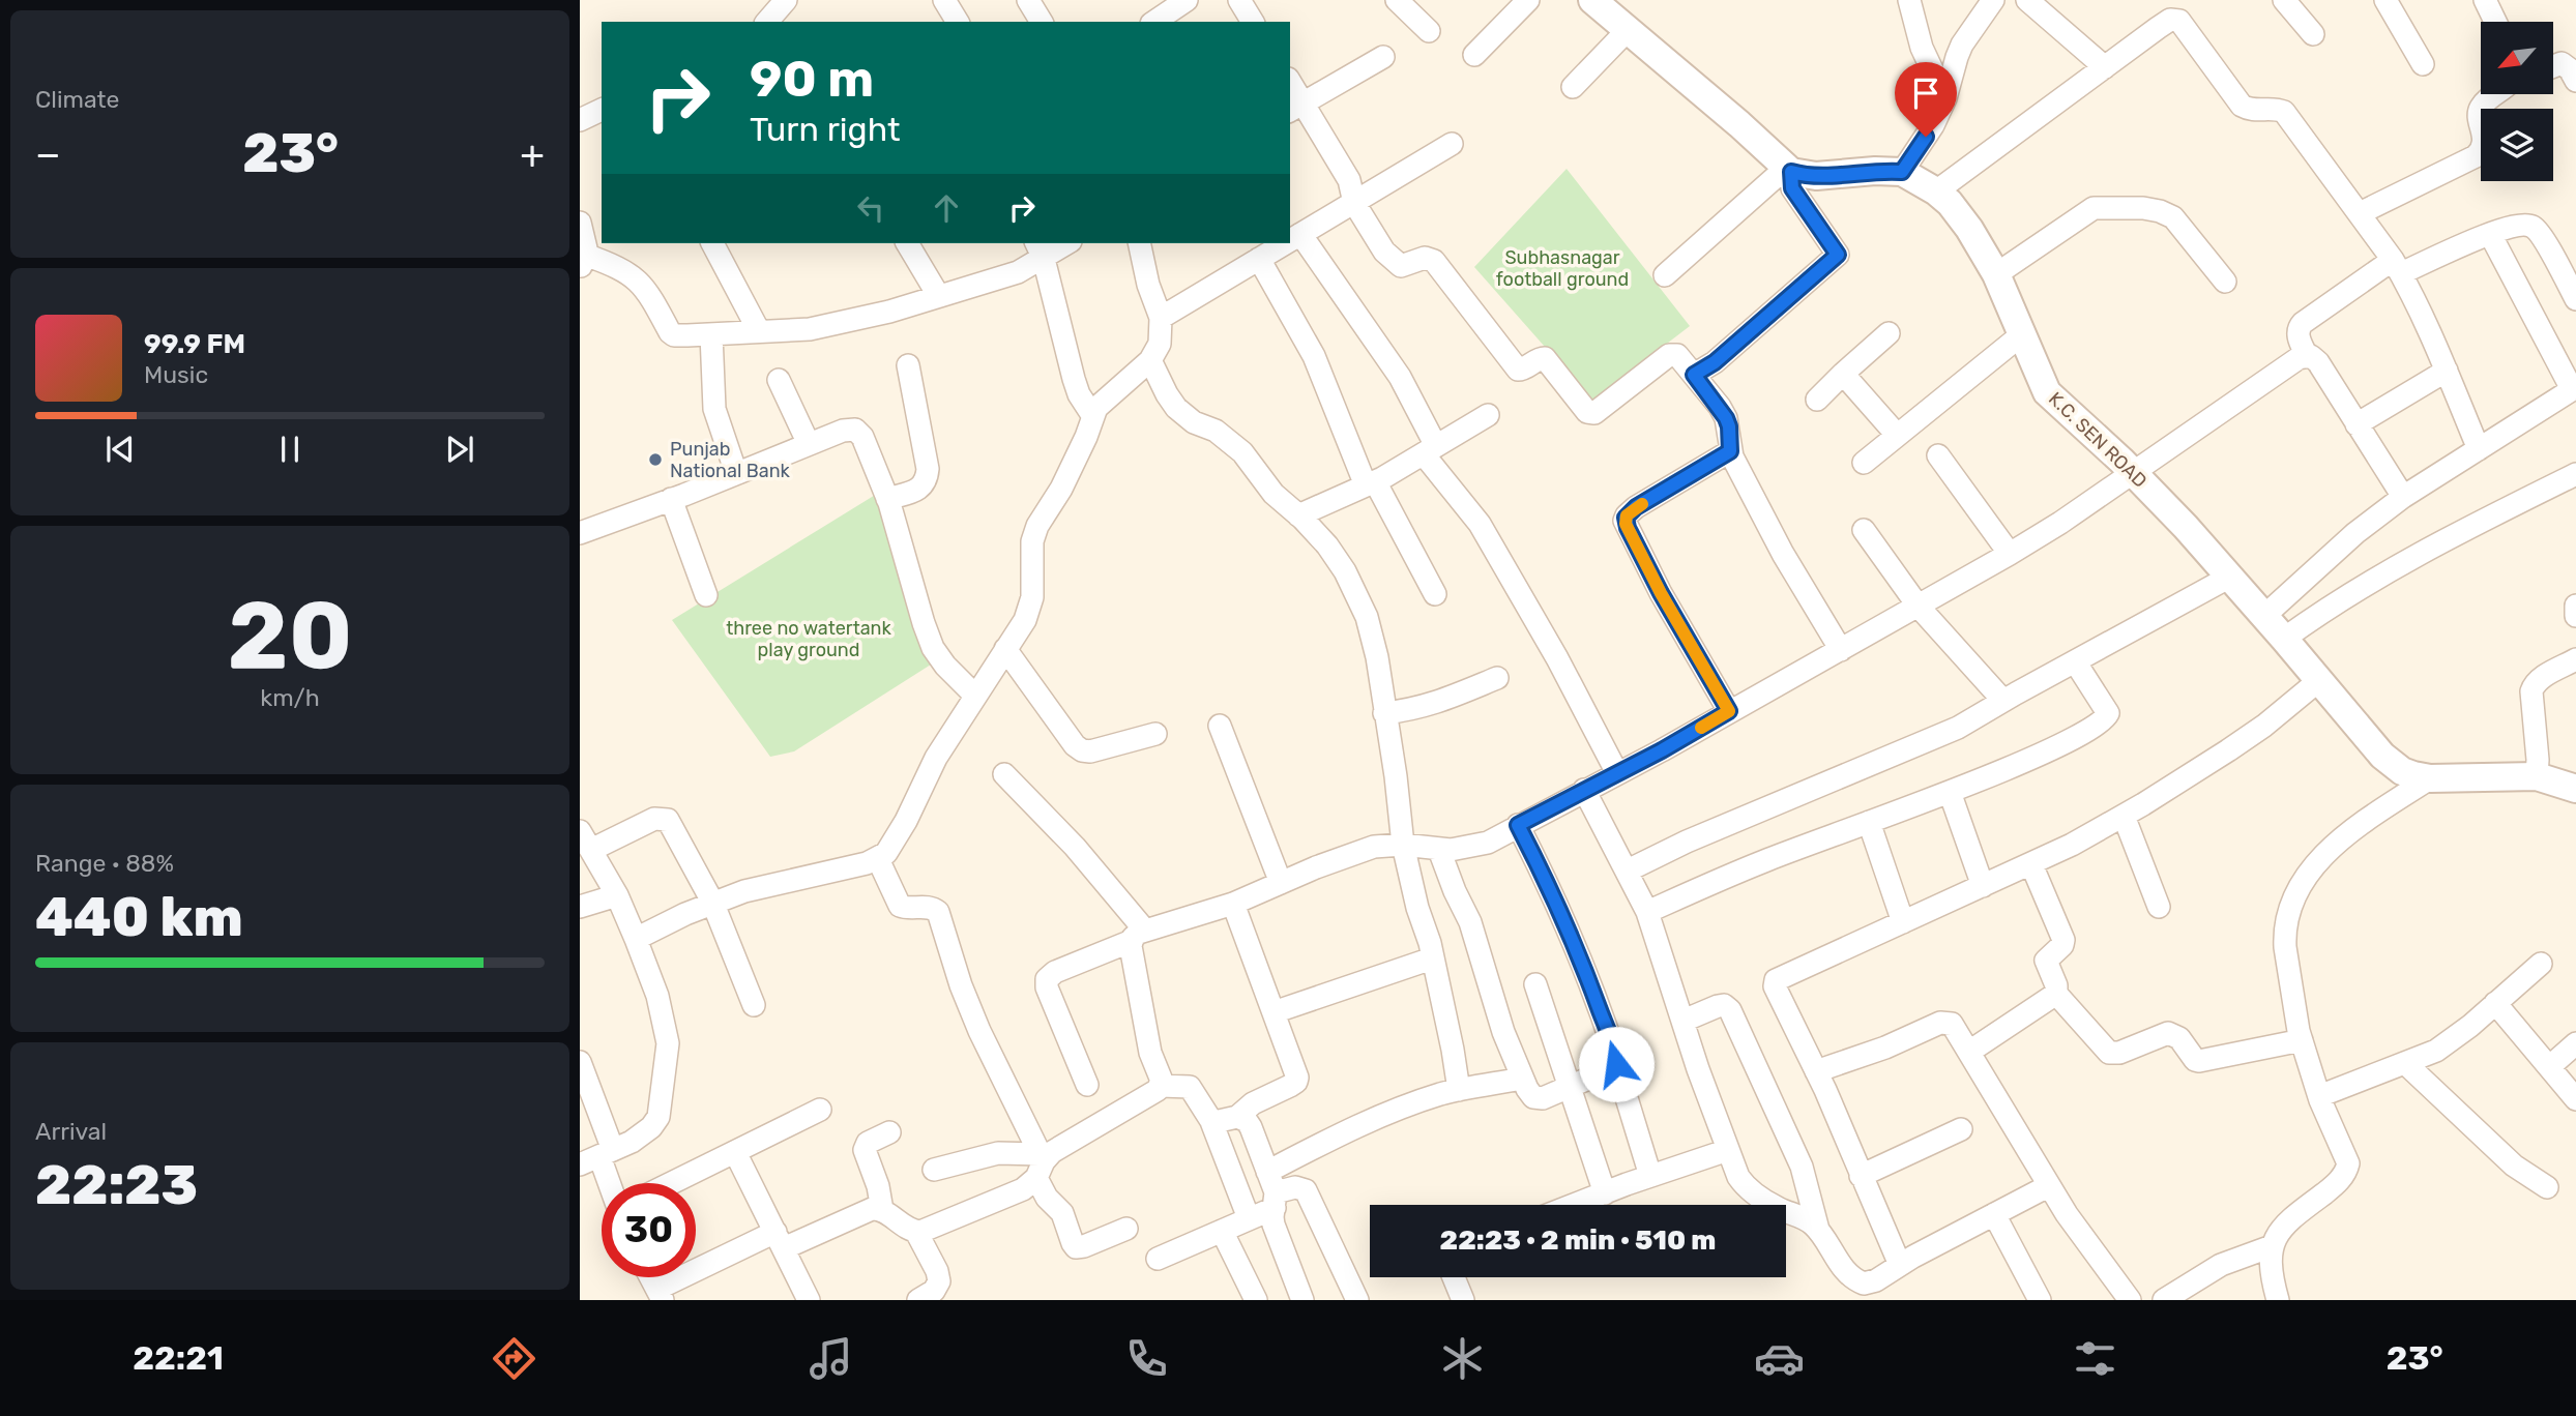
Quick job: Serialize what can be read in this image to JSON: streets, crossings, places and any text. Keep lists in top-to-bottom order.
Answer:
{
  "streets": {
    "street": ["K.C. SEN ROAD"]
  },
  "parks": ["Subhasnagar football ground", "three no watertank play ground"],
  "places": ["Punjab National Bank"],
  "north": "bottom left",
  "page": {
    "tile": [
      "Climate",
      ["20", "km/h"],
      ["Range · 88%", "440 km"],
      ["Arrival", "22:23"]
    ],
    "turn": ["90 m", "Turn right"],
    "heat": ["−", "23°", "+"],
    "song": ["99.9 FM", "Music"],
    "limit": "30",
    "trip": "22:23 · 2 min · 510 m",
    "tabs": ["22:21", "23°"]
  }
}
